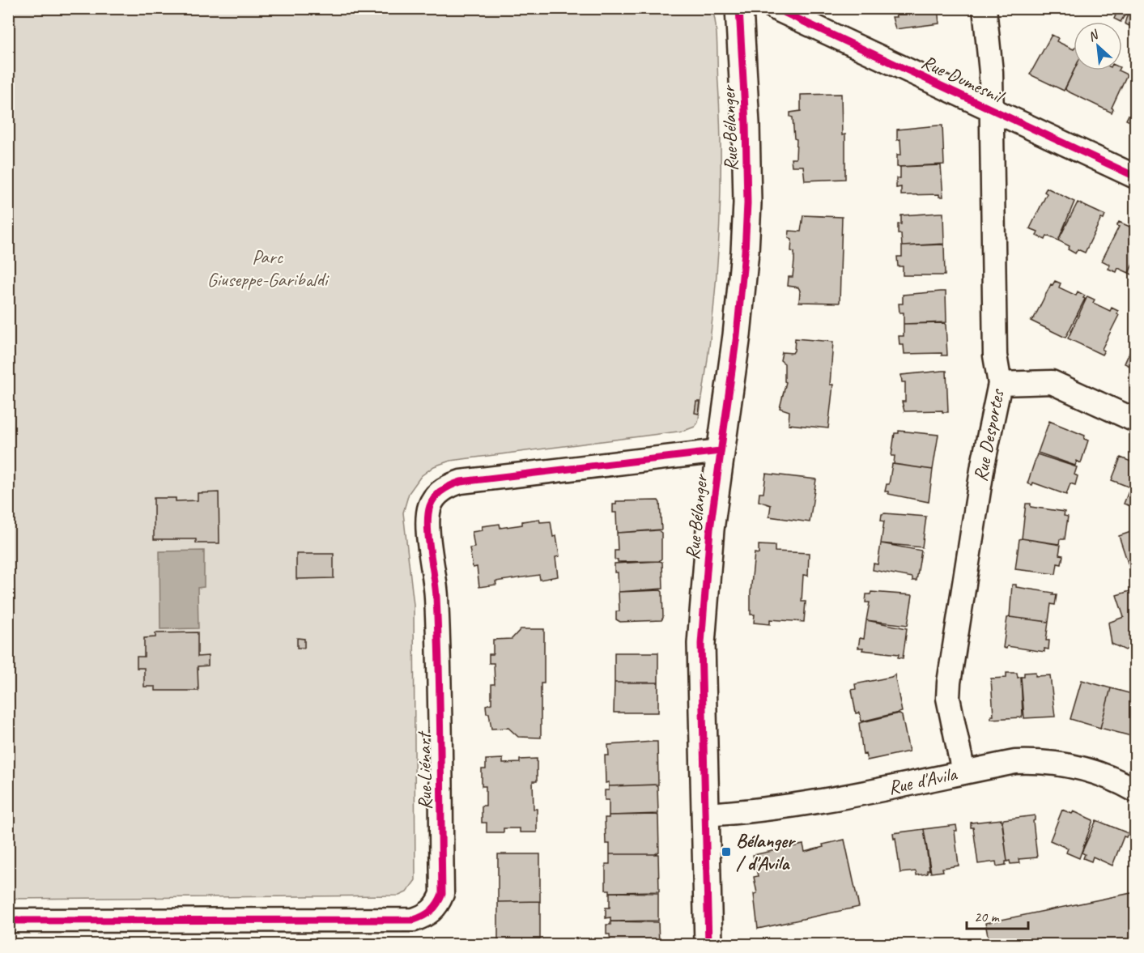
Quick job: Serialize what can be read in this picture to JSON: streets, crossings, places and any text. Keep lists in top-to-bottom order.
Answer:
{
  "streets": {
    "street": [
      "Rue Dumesnil",
      "Rue Bélanger",
      "Rue Desportes",
      "Rue Liénart",
      "Rue d'Avila"
    ]
  },
  "crossings": [
    ["Rue Dumesnil", "Rue Desportes"],
    ["Rue Bélanger", "Rue Liénart"],
    ["Rue Bélanger", "Rue d'Avila"],
    ["Rue Desportes", "Rue d'Avila"]
  ],
  "parks": ["Parc Giuseppe-Garibaldi"],
  "places": {
    "transit": ["Bélanger / d'Avila"]
  },
  "scale_bar": "20 m",
  "north": "top left"
}
